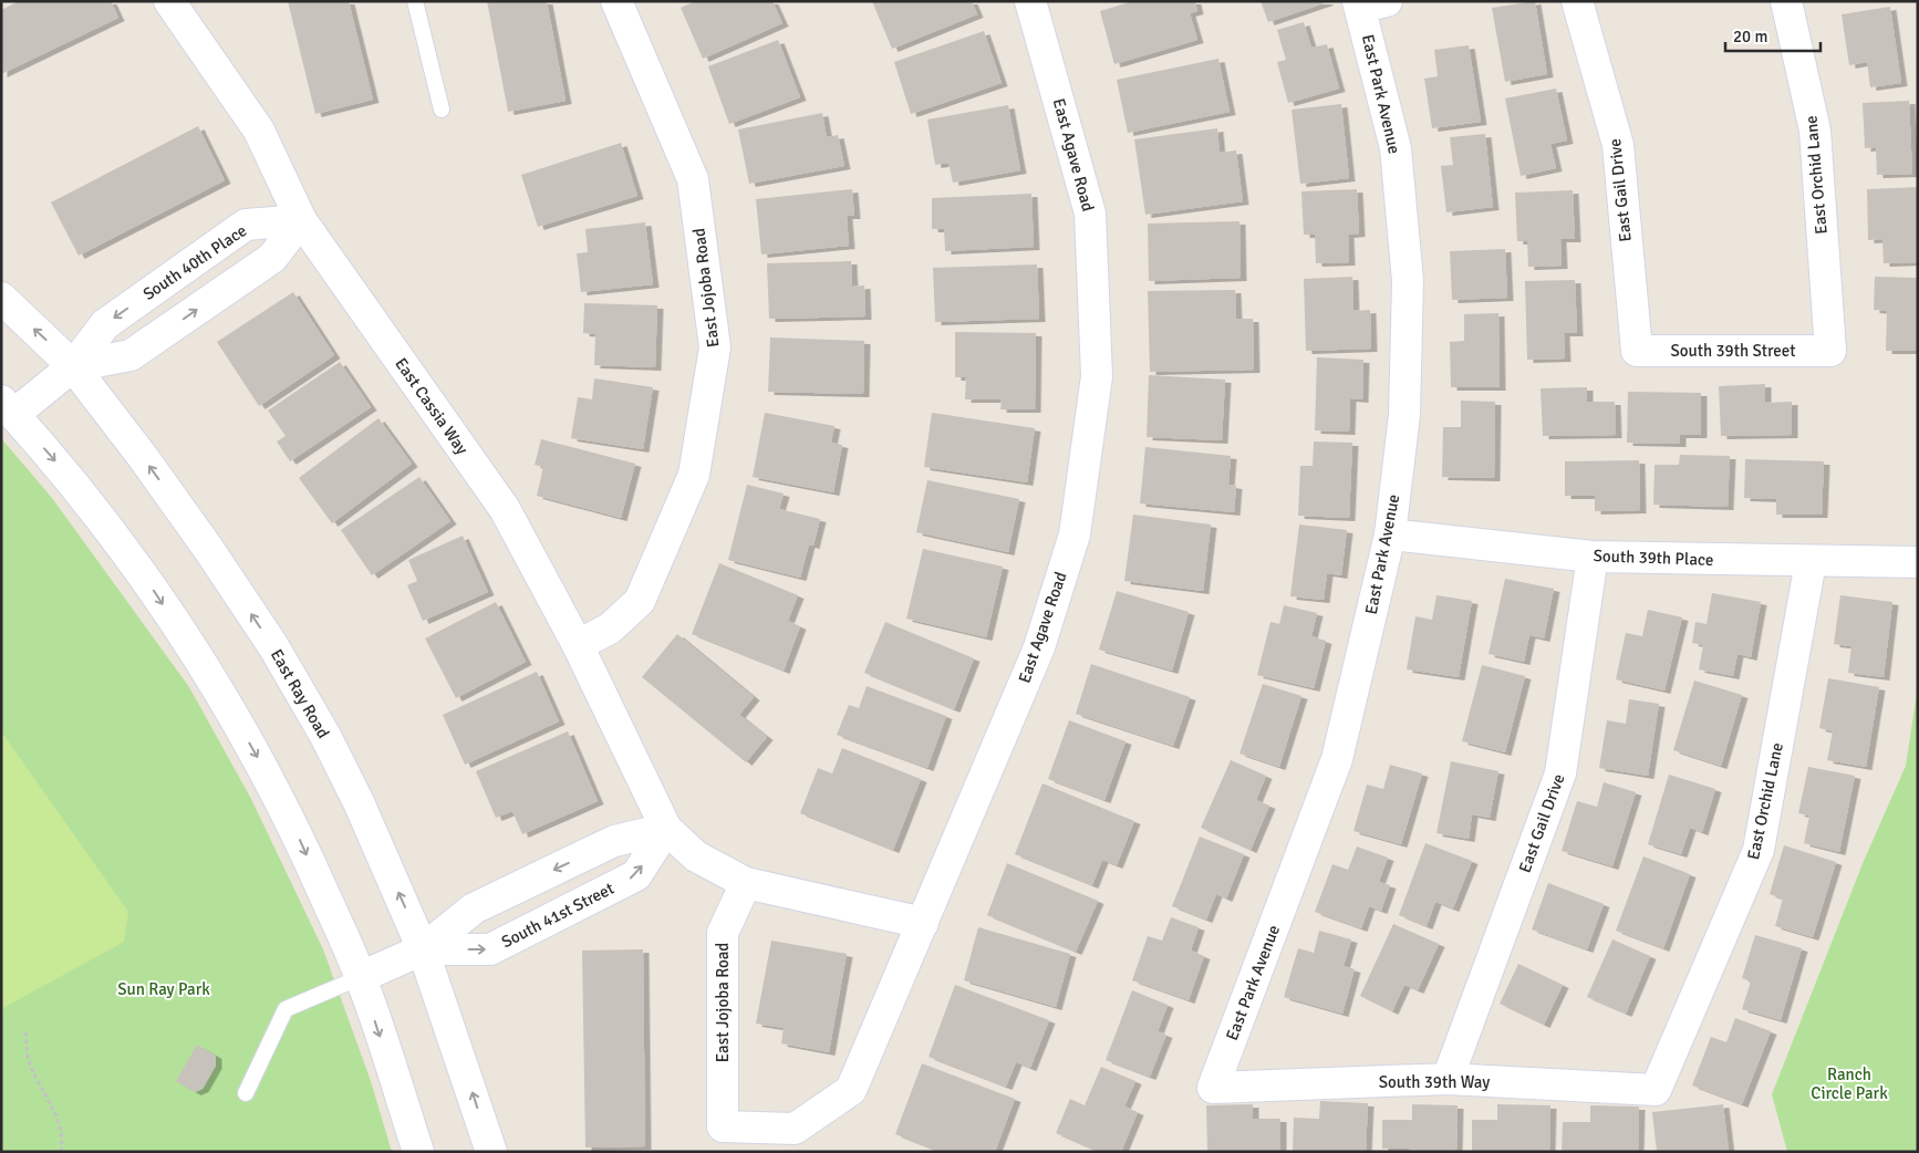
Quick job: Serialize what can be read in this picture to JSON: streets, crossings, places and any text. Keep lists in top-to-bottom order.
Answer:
{
  "streets": {
    "street": [
      "East Park Avenue",
      "East Agave Road",
      "East Orchid Lane",
      "East Gail Drive",
      "South 40th Place",
      "East Jojoba Road",
      "South 39th Street",
      "East Cassia Way",
      "South 39th Place",
      "East Ray Road",
      "South 41st Street",
      "South 39th Way"
    ]
  },
  "crossings": [
    ["East Park Avenue", "South 39th Place"],
    ["East Park Avenue", "South 39th Way"],
    ["East Agave Road", "East Jojoba Road"],
    ["East Orchid Lane", "South 39th Street"],
    ["East Orchid Lane", "South 39th Place"],
    ["East Orchid Lane", "South 39th Way"],
    ["East Gail Drive", "South 39th Street"],
    ["East Gail Drive", "South 39th Place"],
    ["East Gail Drive", "South 39th Way"],
    ["South 40th Place", "East Cassia Way"],
    ["South 40th Place", "East Ray Road"],
    ["East Jojoba Road", "East Cassia Way"],
    ["East Cassia Way", "South 41st Street"],
    ["East Ray Road", "South 41st Street"]
  ],
  "parks": ["Sun Ray Park", "Ranch Circle Park"],
  "scale_bar": "20 m"
}
